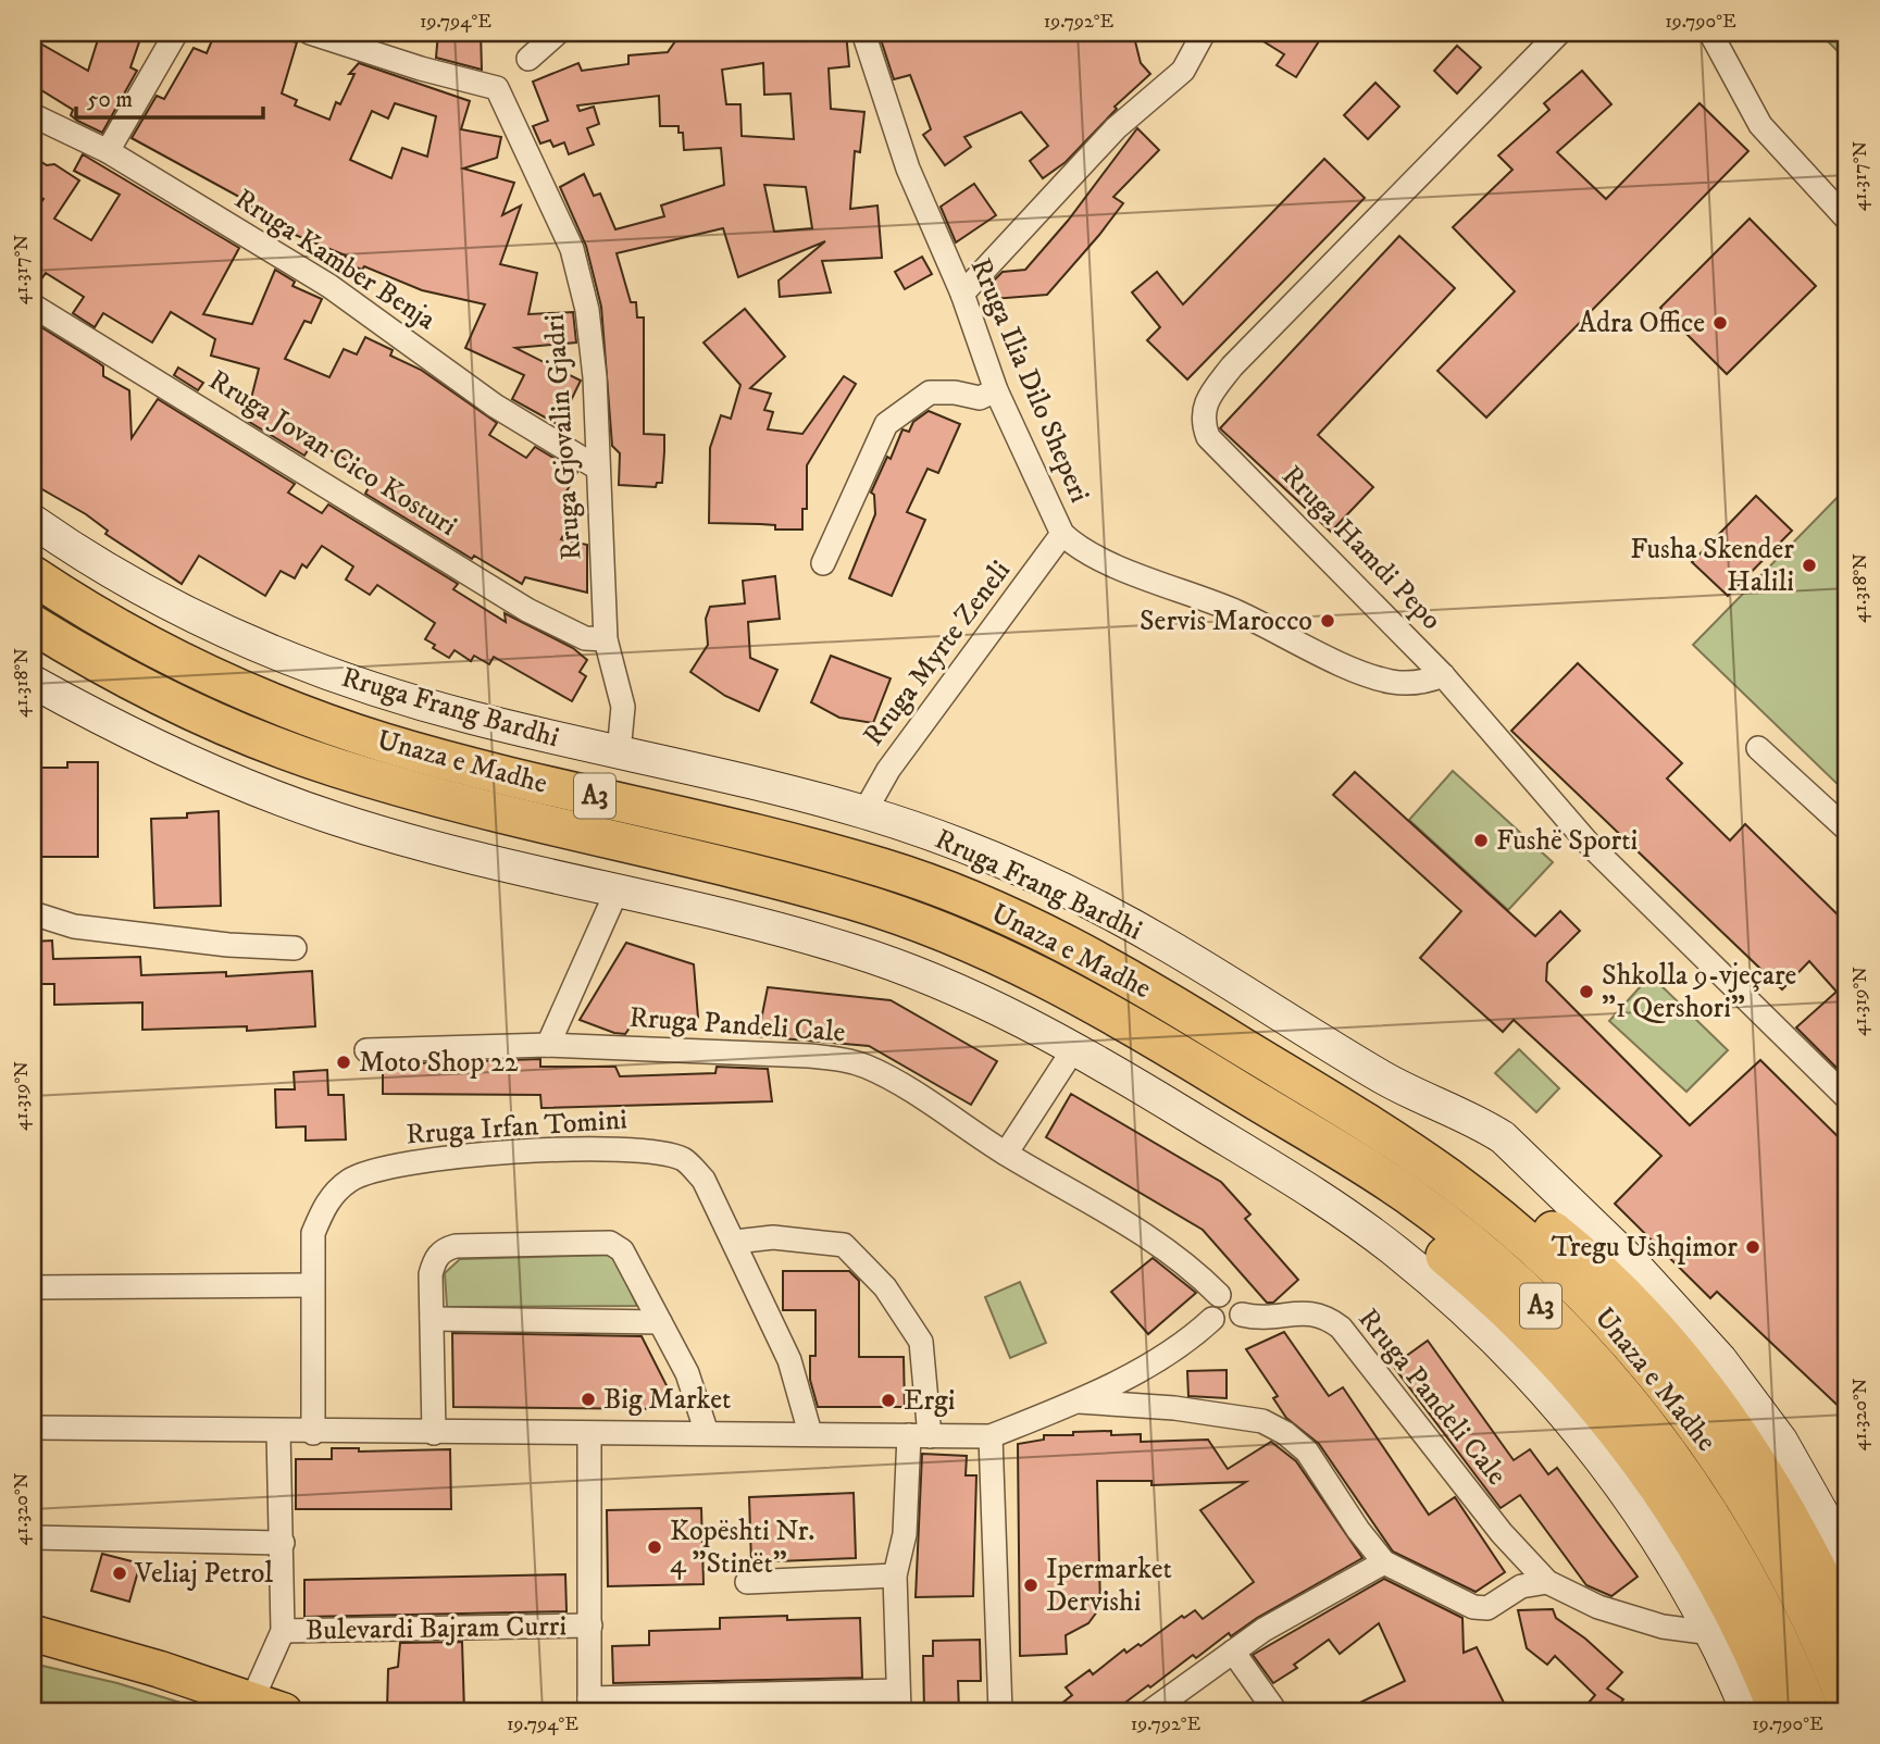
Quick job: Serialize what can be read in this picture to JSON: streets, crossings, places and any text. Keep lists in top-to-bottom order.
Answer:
{
  "streets": {
    "highway": ["Unaza e Madhe", "A3"],
    "main road": ["Rruga Frang Bardhi", "Bulevardi Bajram Curri"],
    "street": [
      "Rruga Kamber Benja",
      "Rruga Ilia Dilo Sheperi",
      "Rruga Gjovalin Gjadri",
      "Rruga Jovan Cico Kosturi",
      "Rruga Hamdi Pepo",
      "Rruga Myrte Zeneli",
      "Rruga Pandeli Cale",
      "Rruga Irfan Tomini"
    ]
  },
  "crossings": [
    ["Rruga Kamber Benja", "Rruga Gjovalin Gjadri"],
    ["Rruga Ilia Dilo Sheperi", "Rruga Hamdi Pepo"],
    ["Rruga Ilia Dilo Sheperi", "Rruga Myrte Zeneli"],
    ["Rruga Gjovalin Gjadri", "Rruga Jovan Cico Kosturi"],
    ["Rruga Gjovalin Gjadri", "Rruga Frang Bardhi"],
    ["Rruga Myrte Zeneli", "Rruga Frang Bardhi"]
  ],
  "places": [
    "Adra Office",
    "Fusha Skender Halili",
    "Servis Marocco",
    "Fushë Sporti",
    "Shkolla 9-vjeçare \"1 Qershori\"",
    "Moto Shop 22",
    "Tregu Ushqimor",
    "Big Market",
    "Ergi",
    "Kopështi Nr. 4 \"Stinët\"",
    "Veliaj Petrol",
    "Ipermarket Dervishi"
  ],
  "scale_bar": "50 m",
  "coordinates": [
    "19.794°E",
    "19.792°E",
    "19.790°E",
    "41.317°N",
    "41.318°N",
    "41.319°N",
    "41.320°N"
  ]
}
